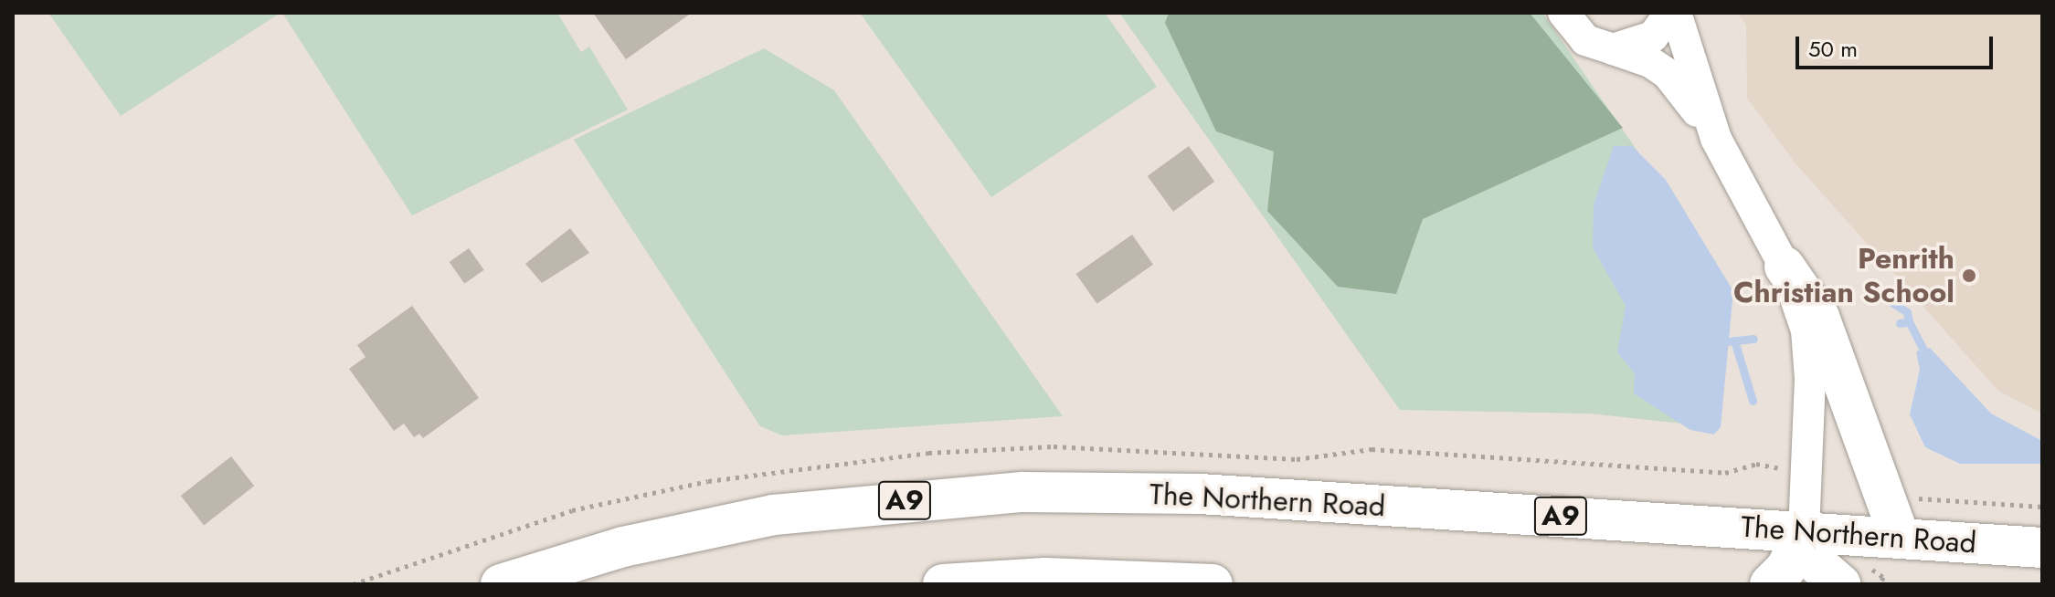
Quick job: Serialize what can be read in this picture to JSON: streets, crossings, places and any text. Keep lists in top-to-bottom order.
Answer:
{
  "streets": {
    "highway": ["A9", "The Northern Road"]
  },
  "places": ["Penrith Christian School"],
  "scale_bar": "50 m"
}
